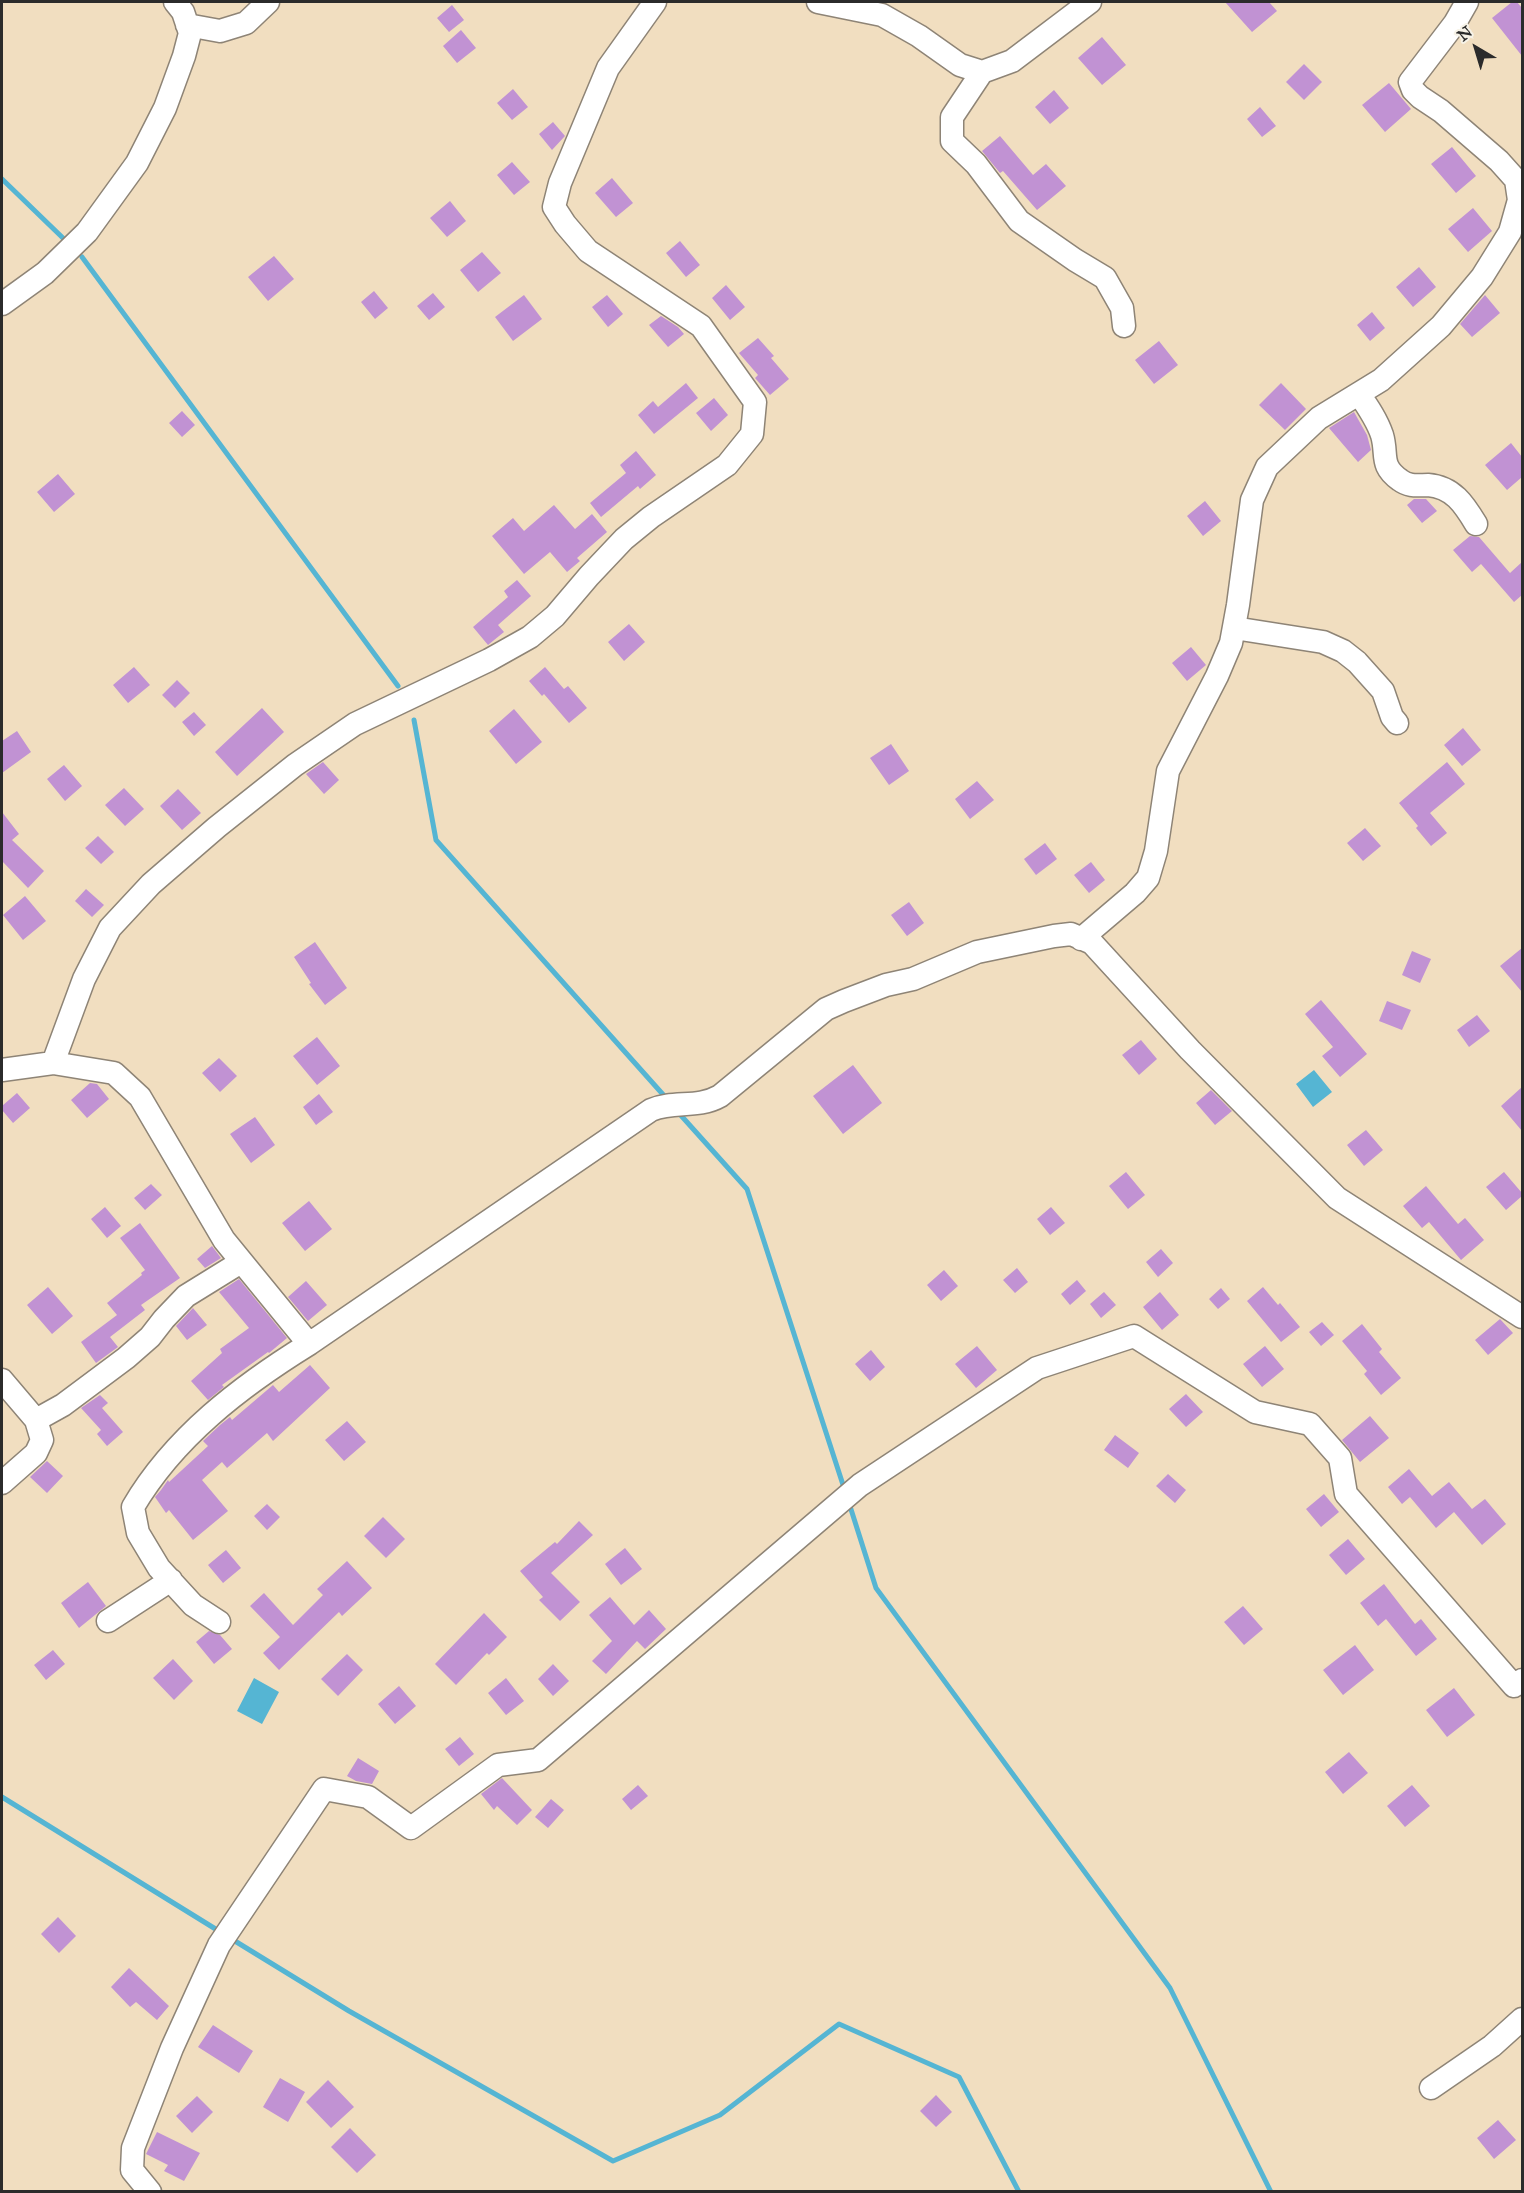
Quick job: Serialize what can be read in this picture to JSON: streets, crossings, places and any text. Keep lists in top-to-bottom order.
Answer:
{
  "north": "top left"
}
